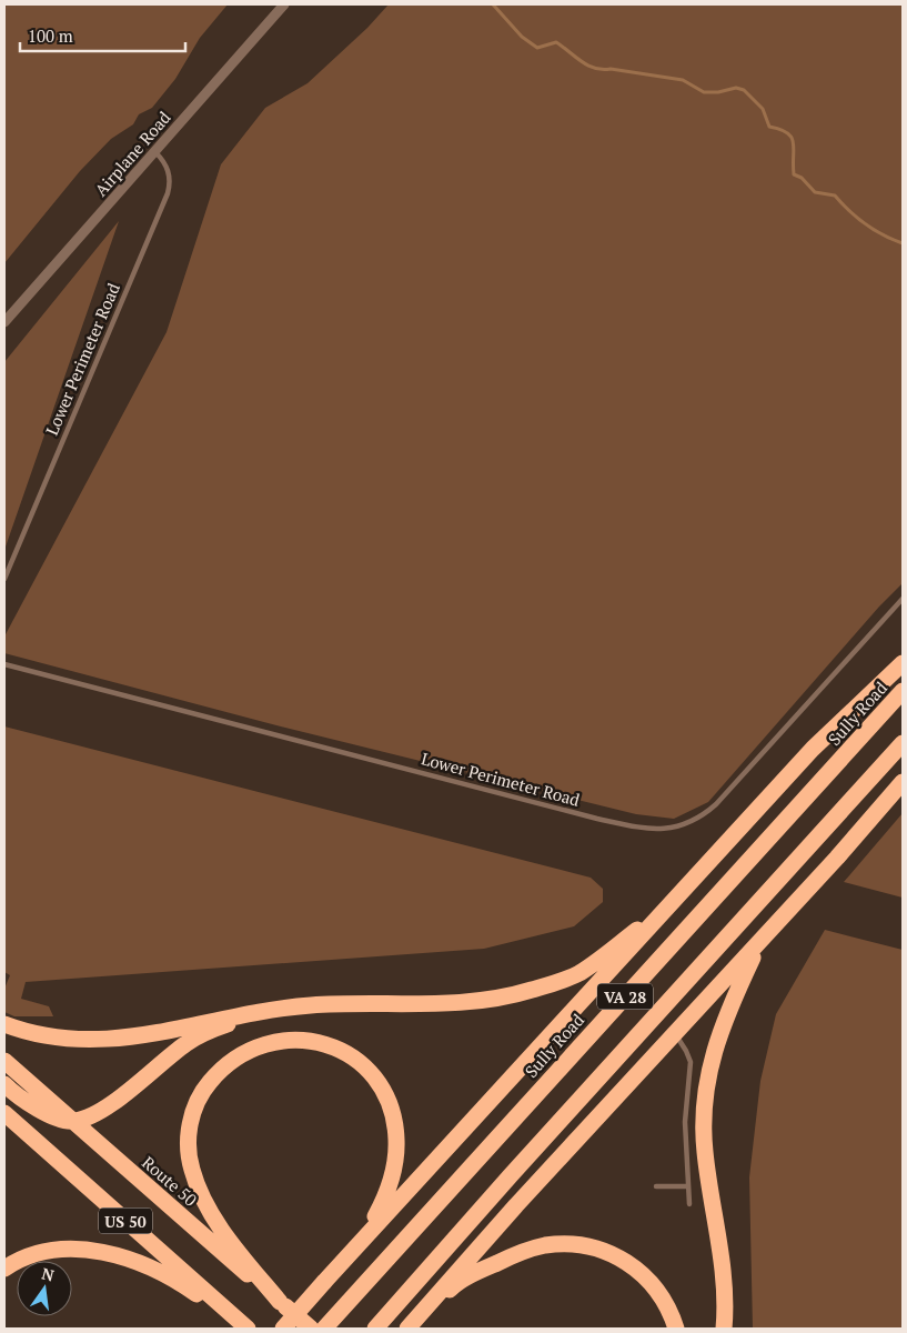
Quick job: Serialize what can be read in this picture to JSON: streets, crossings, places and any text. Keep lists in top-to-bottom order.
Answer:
{
  "streets": {
    "highway": [
      "Sully Road",
      "VA 28",
      "Route 50",
      "US 50"
    ],
    "street": ["Airplane Road"],
    "lane": ["Lower Perimeter Road"]
  },
  "crossings": [
    ["Airplane Road", "Lower Perimeter Road"]
  ],
  "scale_bar": "100 m",
  "north": "top"
}
